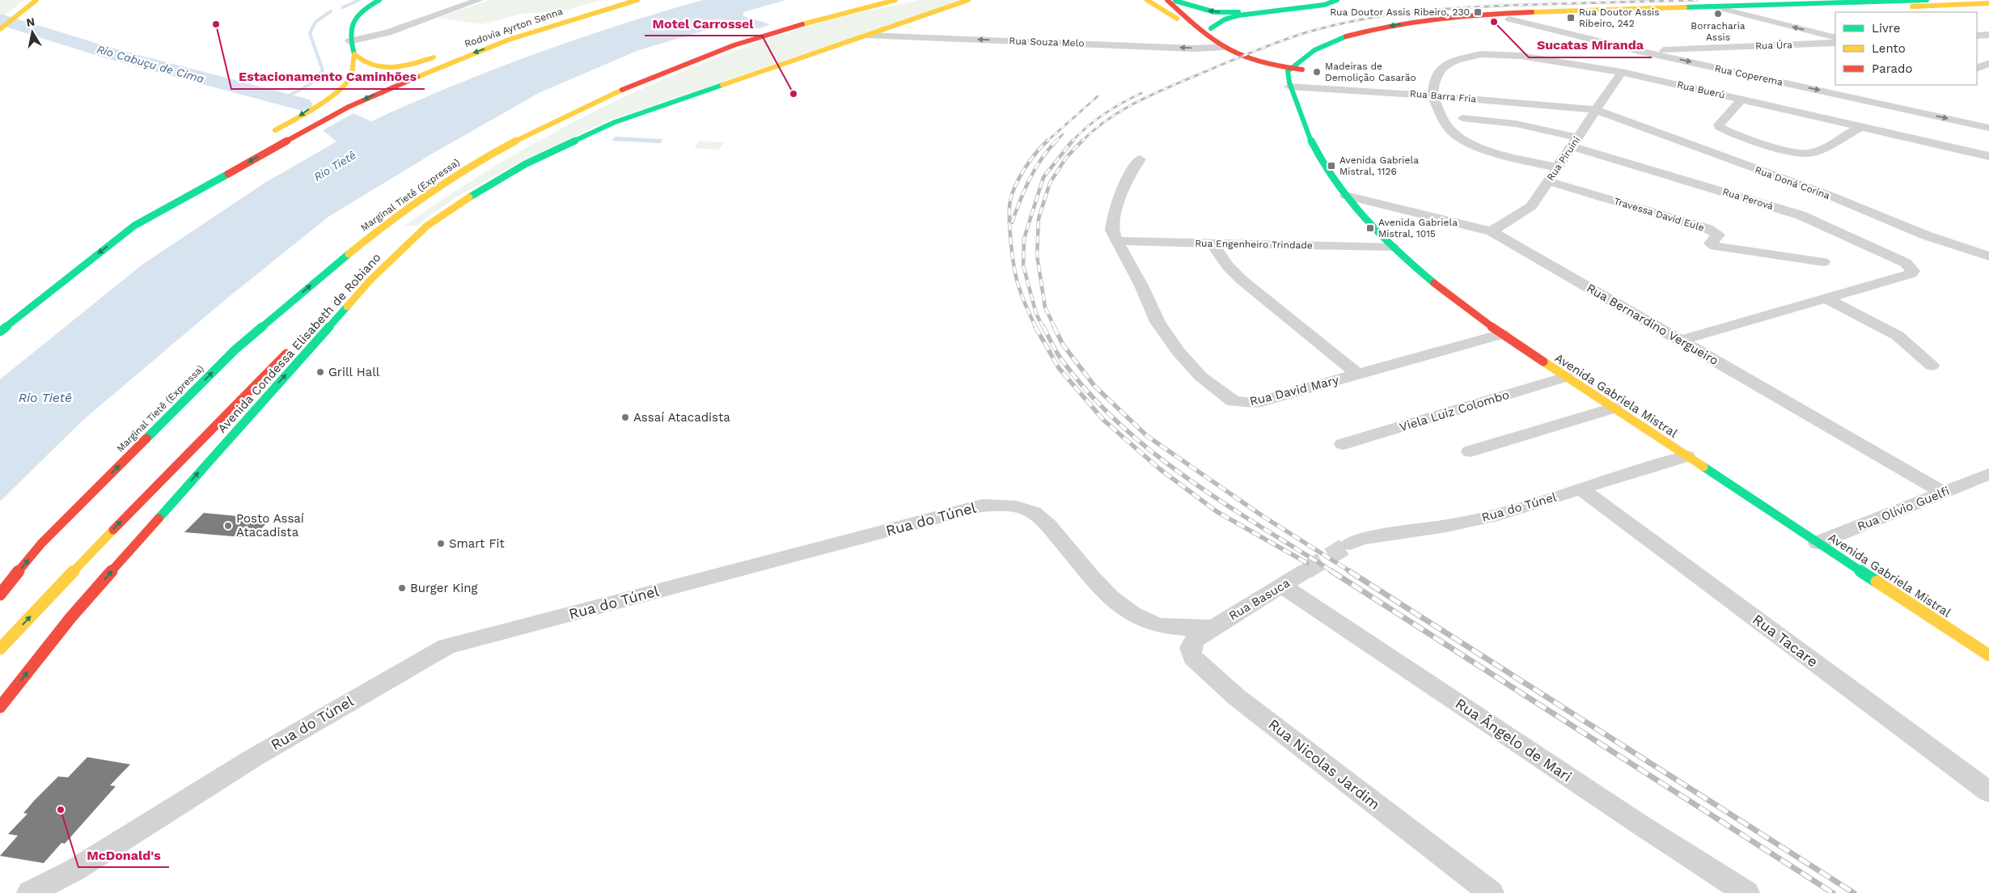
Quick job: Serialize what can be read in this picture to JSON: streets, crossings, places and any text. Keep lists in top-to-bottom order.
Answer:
{
  "streets": {
    "main road": [
      "Rodovia Ayrton Senna",
      "Marginal Tietê (Expressa)",
      "Avenida Condessa Elisabeth de Robiano",
      "Avenida Gabriela Mistral"
    ],
    "street": [
      "Rua Souza Melo",
      "Rua Úra",
      "Rua Coperema",
      "Rua Buerú",
      "Rua Barra Fria",
      "Rua Piruini",
      "Rua Doná Corina",
      "Rua Perová",
      "Travessa David Eule",
      "Rua Engenheiro Trindade",
      "Rua Bernardino Vergueiro",
      "Rua David Mary",
      "Viela Luiz Colombo",
      "Rua do Túnel",
      "Rua Olívio Guelfi",
      "Rua Basuca",
      "Rua Tacare",
      "Rua Ângelo de Mari",
      "Rua Nicolas Jardim"
    ]
  },
  "crossings": [
    ["Rua Souza Melo", "Avenida Condessa Elisabeth de Robiano"],
    ["Rua Úra", "Rua Coperema"],
    ["Rua Buerú", "Rua Barra Fria"],
    ["Rua Buerú", "Rua Piruini"],
    ["Rua Barra Fria", "Rua Piruini"],
    ["Rua Barra Fria", "Rua Doná Corina"],
    ["Rua Barra Fria", "Avenida Gabriela Mistral"],
    ["Rua Piruini", "Rua Doná Corina"],
    ["Rua Piruini", "Rua Perová"],
    ["Rua Piruini", "Travessa David Eule"],
    ["Rua Piruini", "Rua Bernardino Vergueiro"],
    ["Rua Engenheiro Trindade", "Rua David Mary"],
    ["Rua Engenheiro Trindade", "Avenida Gabriela Mistral"],
    ["Rua Bernardino Vergueiro", "Avenida Gabriela Mistral"],
    ["Rua Bernardino Vergueiro", "Rua Olívio Guelfi"],
    ["Rua David Mary", "Avenida Gabriela Mistral"],
    ["Avenida Gabriela Mistral", "Viela Luiz Colombo"],
    ["Avenida Gabriela Mistral", "Rua do Túnel"],
    ["Avenida Gabriela Mistral", "Rua Olívio Guelfi"],
    ["Rua do Túnel", "Rua Basuca"],
    ["Rua do Túnel", "Rua Tacare"],
    ["Rua do Túnel", "Rua Nicolas Jardim"],
    ["Rua Basuca", "Rua Ângelo de Mari"],
    ["Rua Basuca", "Rua Nicolas Jardim"]
  ],
  "one_way": ["Rua Souza Melo"],
  "water": ["Rio Cabuçu de Cima", "Rio Tietê"],
  "places": {
    "transit": [
      "Rua Doutor Assis Ribeiro, 230",
      "Rua Doutor Assis Ribeiro, 242",
      "Avenida Gabriela Mistral, 1126",
      "Avenida Gabriela Mistral, 1015"
    ],
    "other": [
      "Borracharia Assis",
      "Sucatas Miranda",
      "Estacionamento Caminhões",
      "Madeiras de Demolição Casarão",
      "Motel Carrossel",
      "Grill Hall",
      "Assaí Atacadista",
      "Posto Assaí Atacadista",
      "Smart Fit",
      "Burger King",
      "McDonald's"
    ]
  },
  "legend": ["Livre", "Lento", "Parado"],
  "north": "top"
}
